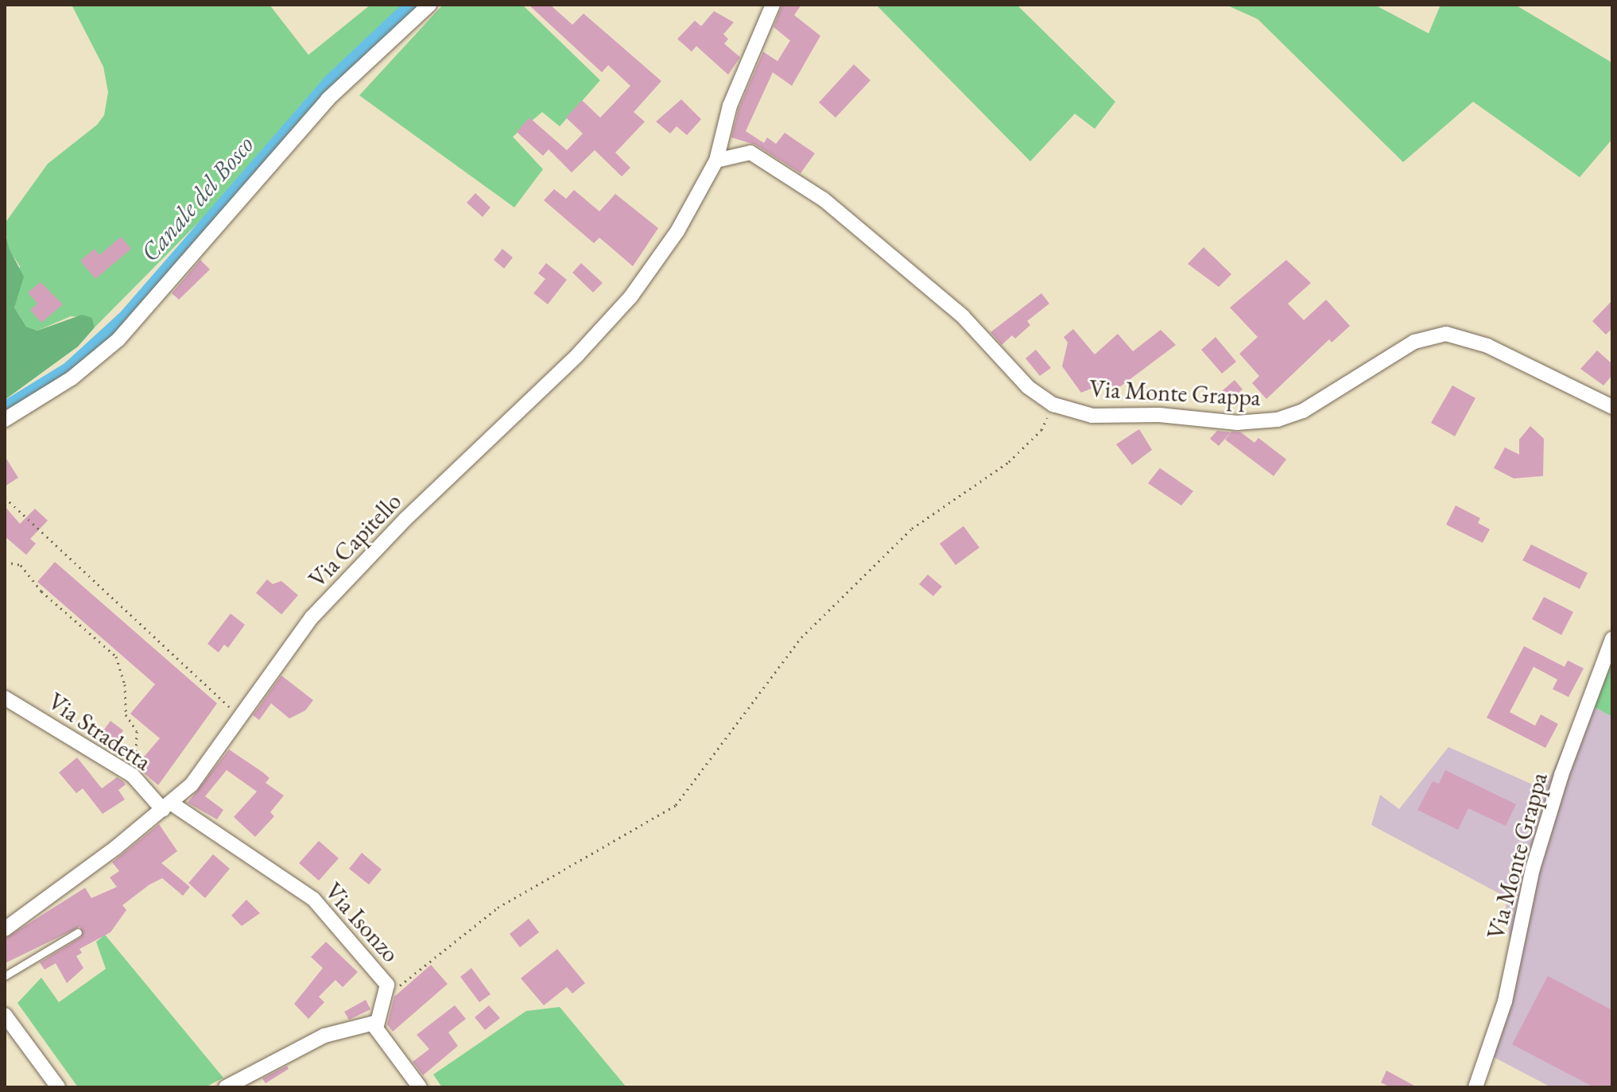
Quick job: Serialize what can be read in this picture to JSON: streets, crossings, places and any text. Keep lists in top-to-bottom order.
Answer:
{
  "streets": {
    "street": [
      "Via Monte Grappa",
      "Via Capitello",
      "Via Stradetta",
      "Via Isonzo"
    ]
  },
  "crossings": [
    ["Via Monte Grappa", "Via Capitello"],
    ["Via Capitello", "Via Stradetta"],
    ["Via Capitello", "Via Isonzo"],
    ["Via Stradetta", "Via Isonzo"]
  ],
  "water": ["Canale del Bosco"]
}
